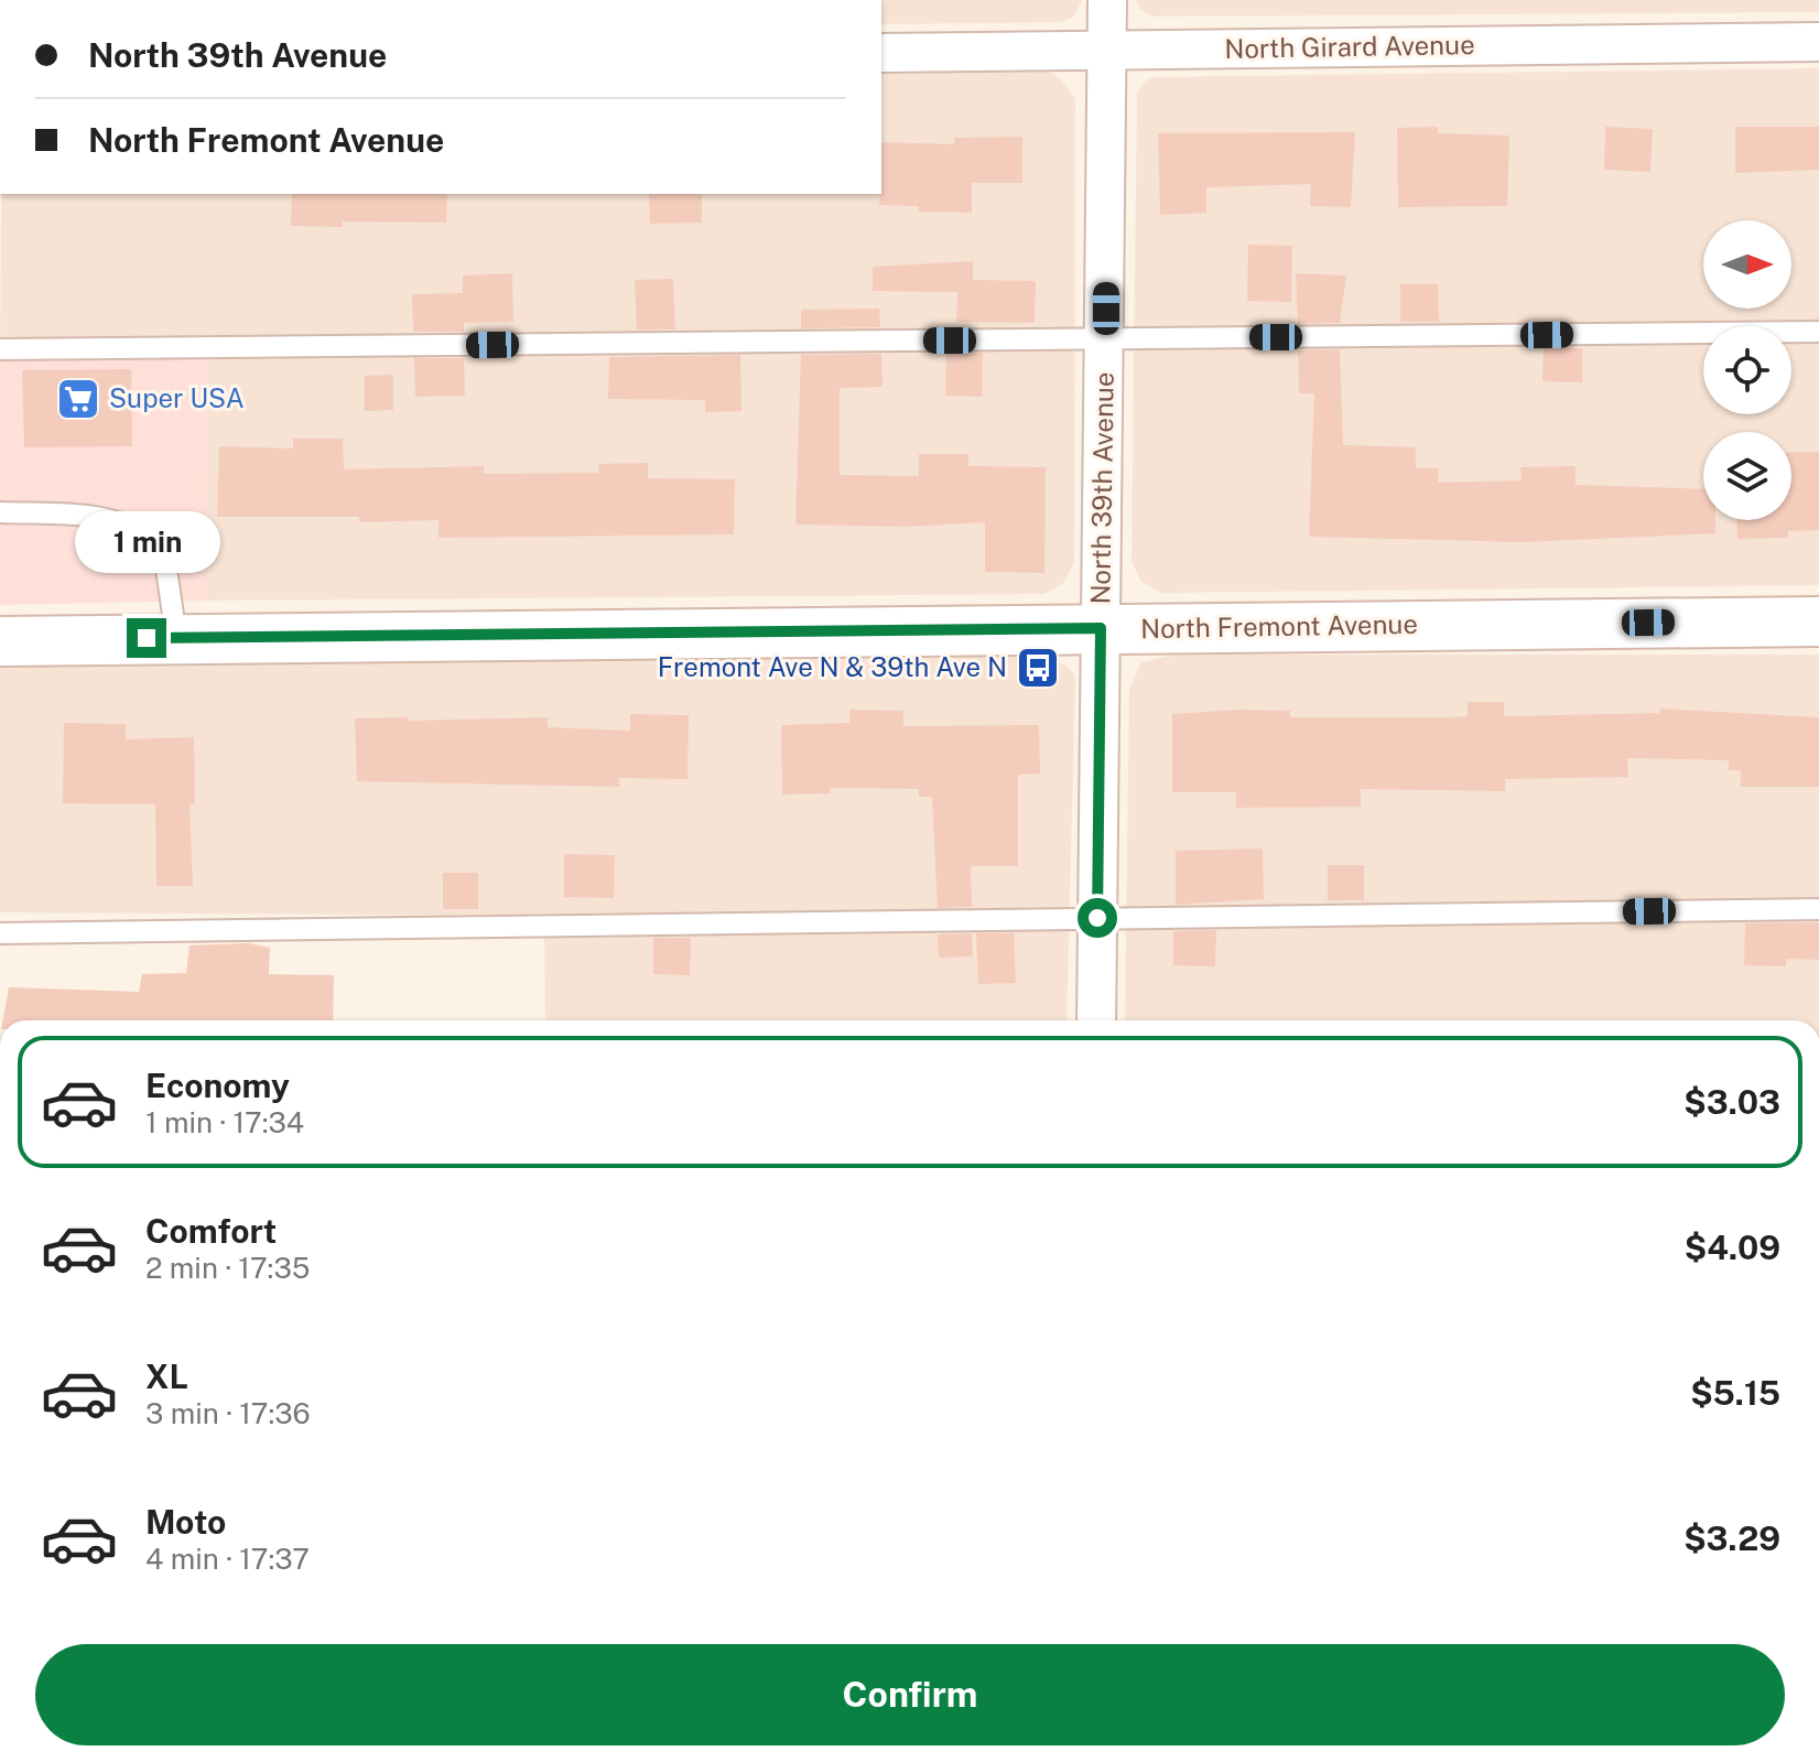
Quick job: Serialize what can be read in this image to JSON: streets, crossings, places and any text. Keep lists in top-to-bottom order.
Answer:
{
  "streets": {
    "street": ["North Girard Avenue", "North 39th Avenue", "North Fremont Avenue"]
  },
  "crossings": [
    ["North Girard Avenue", "North 39th Avenue"],
    ["North 39th Avenue", "North Fremont Avenue"]
  ],
  "places": {
    "supermarket": ["Super USA"],
    "bus stop": ["Fremont Ave N & 39th Ave N"]
  },
  "north": "right",
  "page": {
    "banner": ["North 39th Avenue", "North Fremont Avenue"],
    "bubble": "1 min",
    "list": [
      {
        "name": "Economy",
        "note": "1 min · 17:34",
        "value": "$3.03"
      },
      {
        "name": "Comfort",
        "note": "2 min · 17:35",
        "value": "$4.09"
      },
      {
        "name": "XL",
        "note": "3 min · 17:36",
        "value": "$5.15"
      },
      {
        "name": "Moto",
        "note": "4 min · 17:37",
        "value": "$3.29"
      }
    ],
    "buttons": "Confirm"
  }
}
